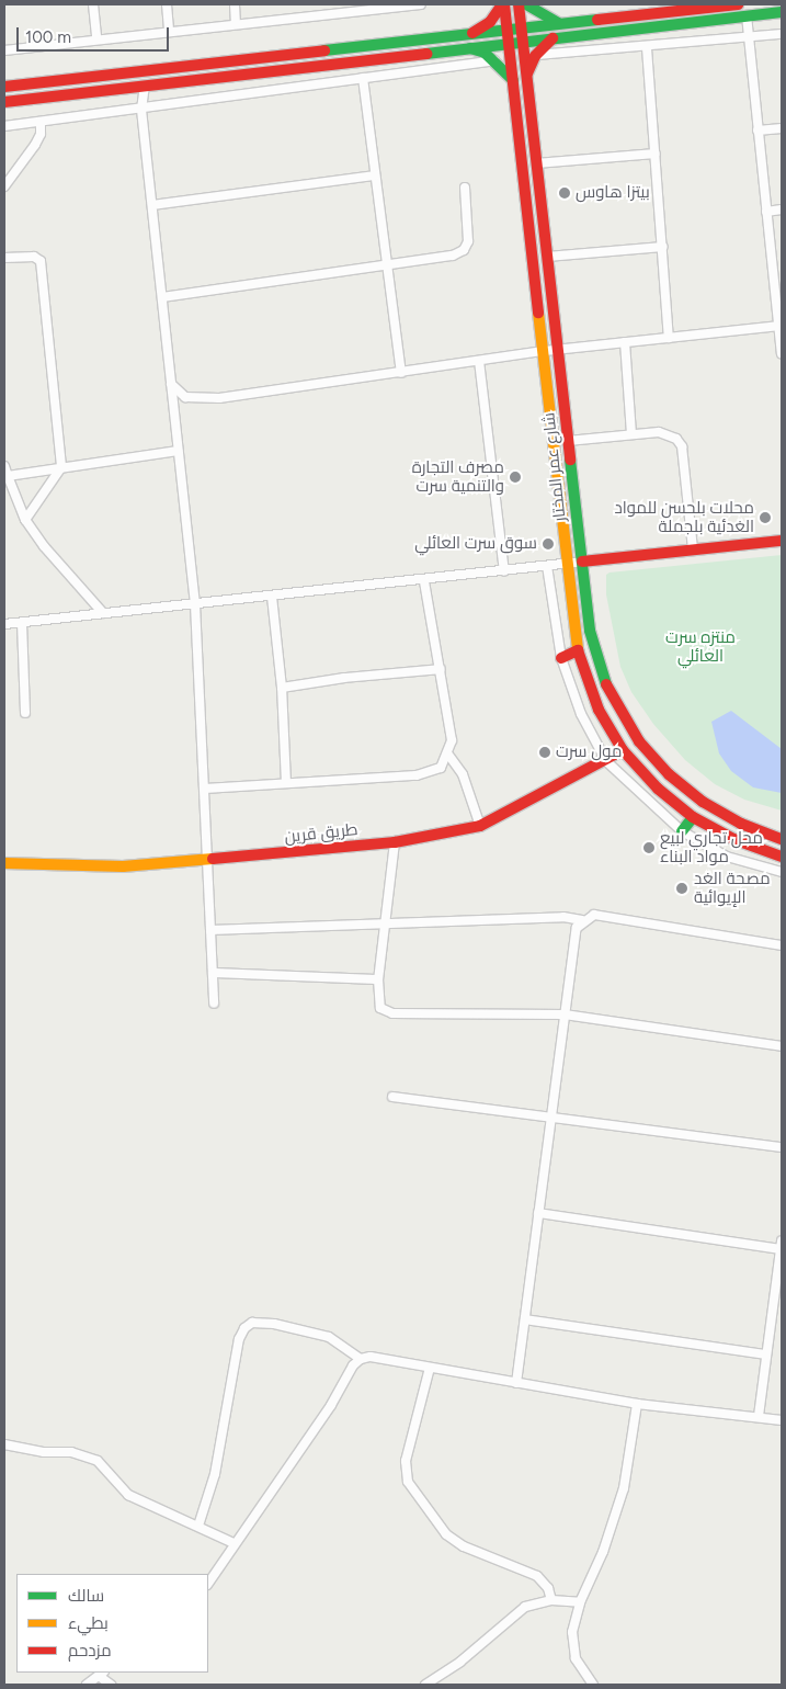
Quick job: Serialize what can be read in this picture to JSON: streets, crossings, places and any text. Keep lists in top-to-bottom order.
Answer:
{
  "streets": {
    "main road": ["شارع عمر المختار", "طريق قرين"]
  },
  "parks": ["منتزه سرت العائلي"],
  "places": [
    "بيتزا هاوس",
    "مصرف التجارة والتنمية سرت",
    "محلات بلحسن للمواد الغدئية بلجملة",
    "سوق سرت العائلي",
    "مول سرت",
    "محل تجاري لبيع مواد البناء",
    "مصحة الغد الإيوائية"
  ],
  "legend": ["سالك", "بطيء", "مزدحم"],
  "scale_bar": "100 m"
}
